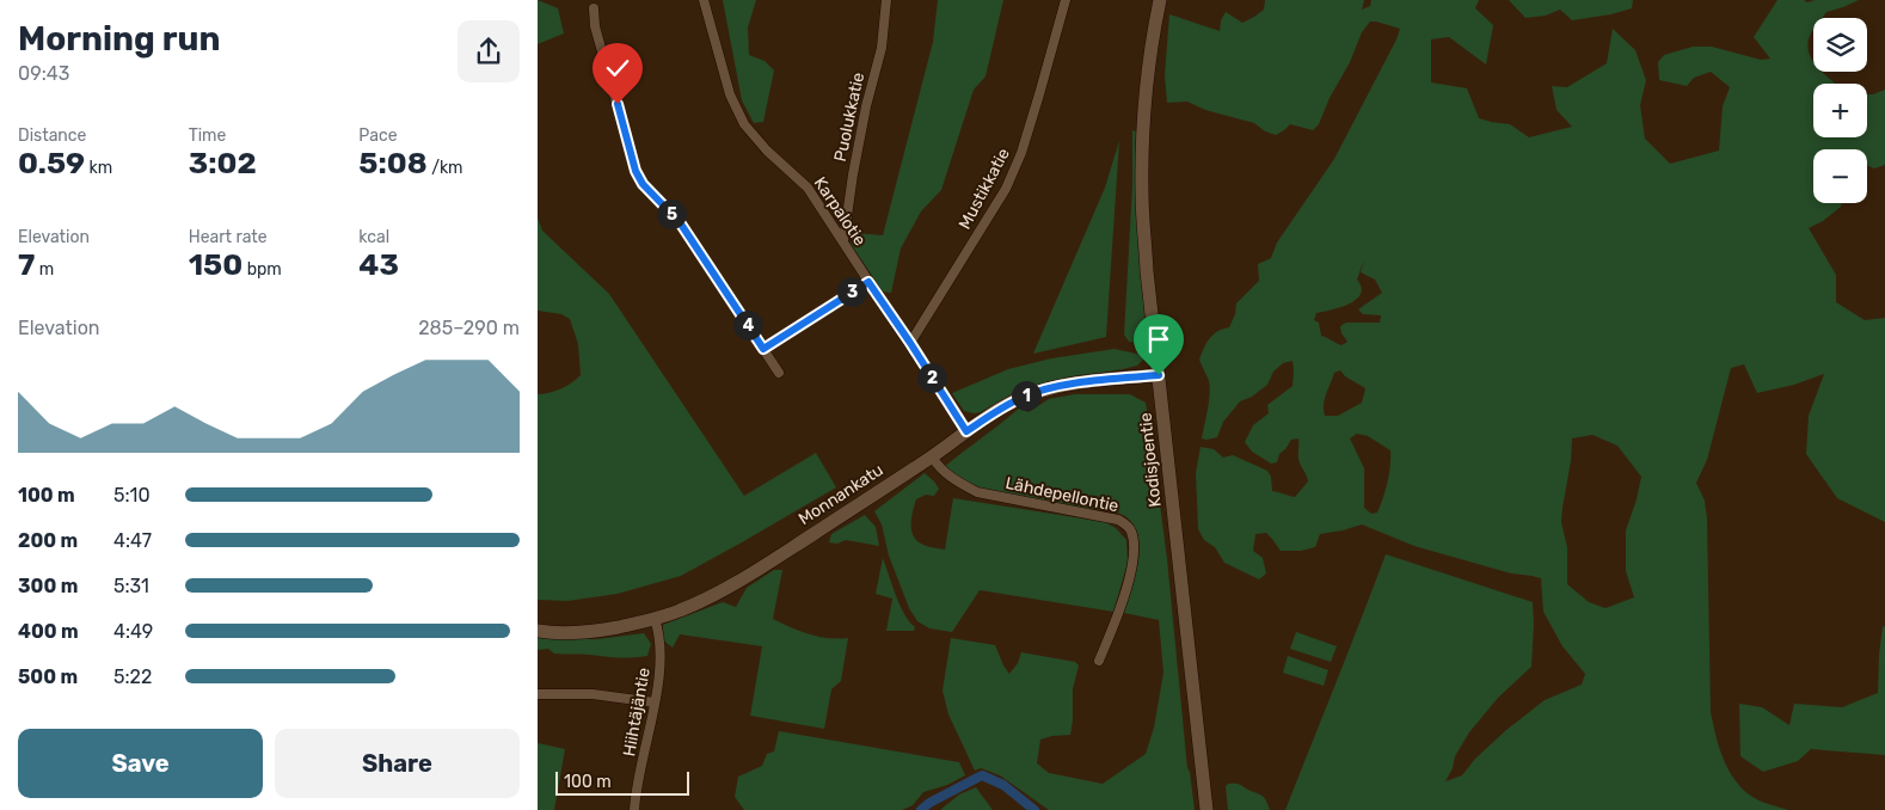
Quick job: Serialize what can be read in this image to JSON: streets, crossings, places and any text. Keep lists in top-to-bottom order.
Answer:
{
  "streets": {
    "street": [
      "Puolukkatie",
      "Mustikkatie",
      "Karpalotie",
      "Kodisjoentie",
      "Monnankatu",
      "Lähdepellontie",
      "Hiihtäjäntie"
    ]
  },
  "crossings": [
    ["Puolukkatie", "Karpalotie"],
    ["Mustikkatie", "Karpalotie"],
    ["Karpalotie", "Monnankatu"],
    ["Kodisjoentie", "Monnankatu"],
    ["Monnankatu", "Lähdepellontie"],
    ["Monnankatu", "Hiihtäjäntie"]
  ],
  "scale_bar": "100 m",
  "page": {
    "heading": ["Morning run", "09:43"],
    "map_buttons": ["+", "−"],
    "stats": [
      ["Distance", "0.59 km"],
      ["Time", "3:02"],
      ["Pace", "5:08 /km"],
      ["Elevation", "7 m"],
      ["Heart rate", "150 bpm"],
      ["kcal", "43"]
    ],
    "pins": [
      "5",
      "3",
      "4",
      "2",
      "1"
    ],
    "chart": ["Elevation", "285–290 m"],
    "list": [
      {
        "name": "100 m",
        "note": "5:10"
      },
      {
        "name": "200 m",
        "note": "4:47"
      },
      {
        "name": "300 m",
        "note": "5:31"
      },
      {
        "name": "400 m",
        "note": "4:49"
      },
      {
        "name": "500 m",
        "note": "5:22"
      }
    ],
    "buttons": ["Save", "Share"],
    "scale": "100 m"
  }
}
